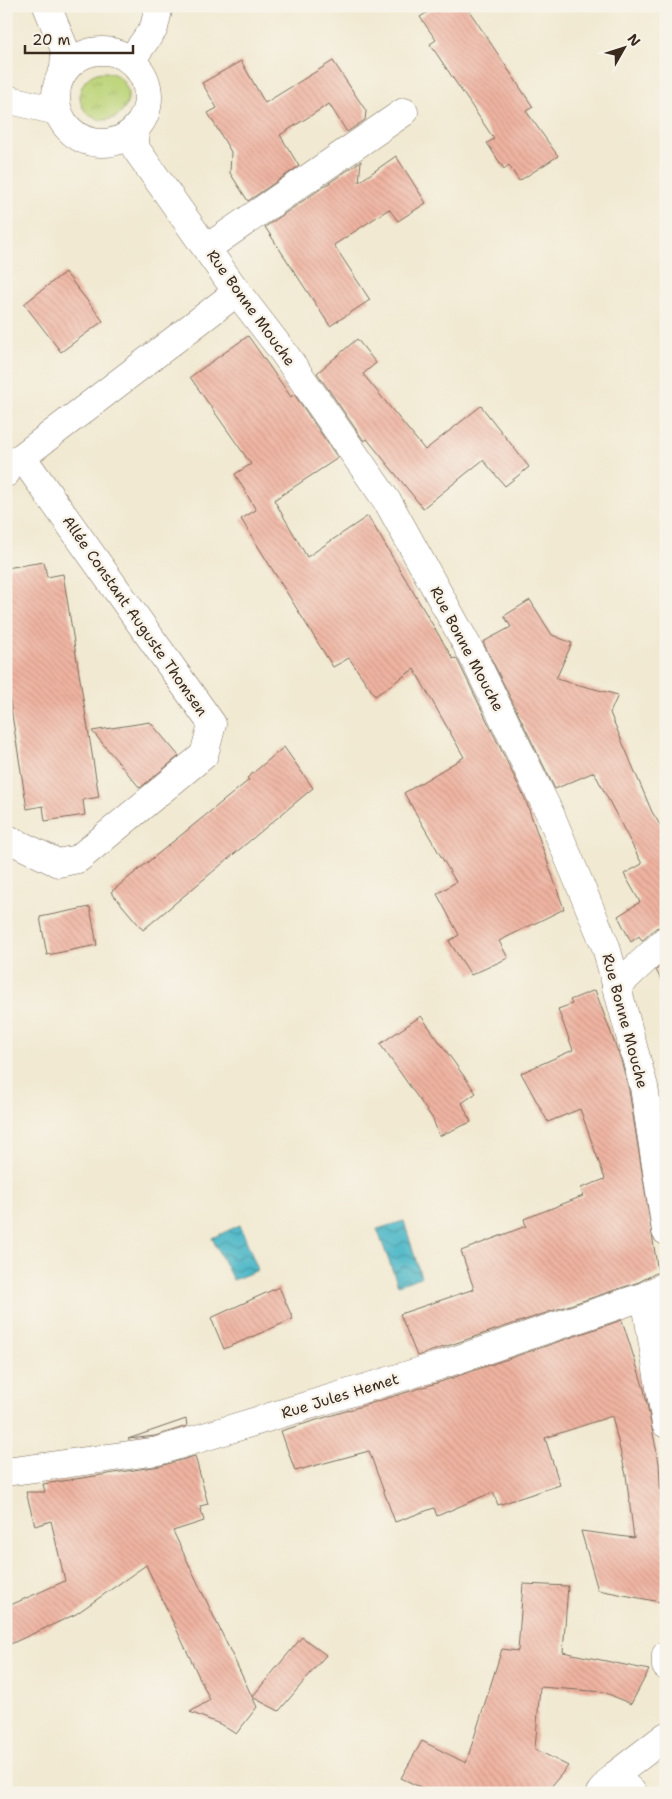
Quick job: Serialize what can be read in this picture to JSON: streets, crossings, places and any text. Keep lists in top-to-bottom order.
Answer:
{
  "streets": {
    "street": ["Rue Bonne Mouche", "Allée Constant Auguste Thomsen", "Rue Jules Hemet"]
  },
  "crossings": [
    ["Rue Bonne Mouche", "Allée Constant Auguste Thomsen"]
  ],
  "scale_bar": "20 m",
  "north": "top right"
}
